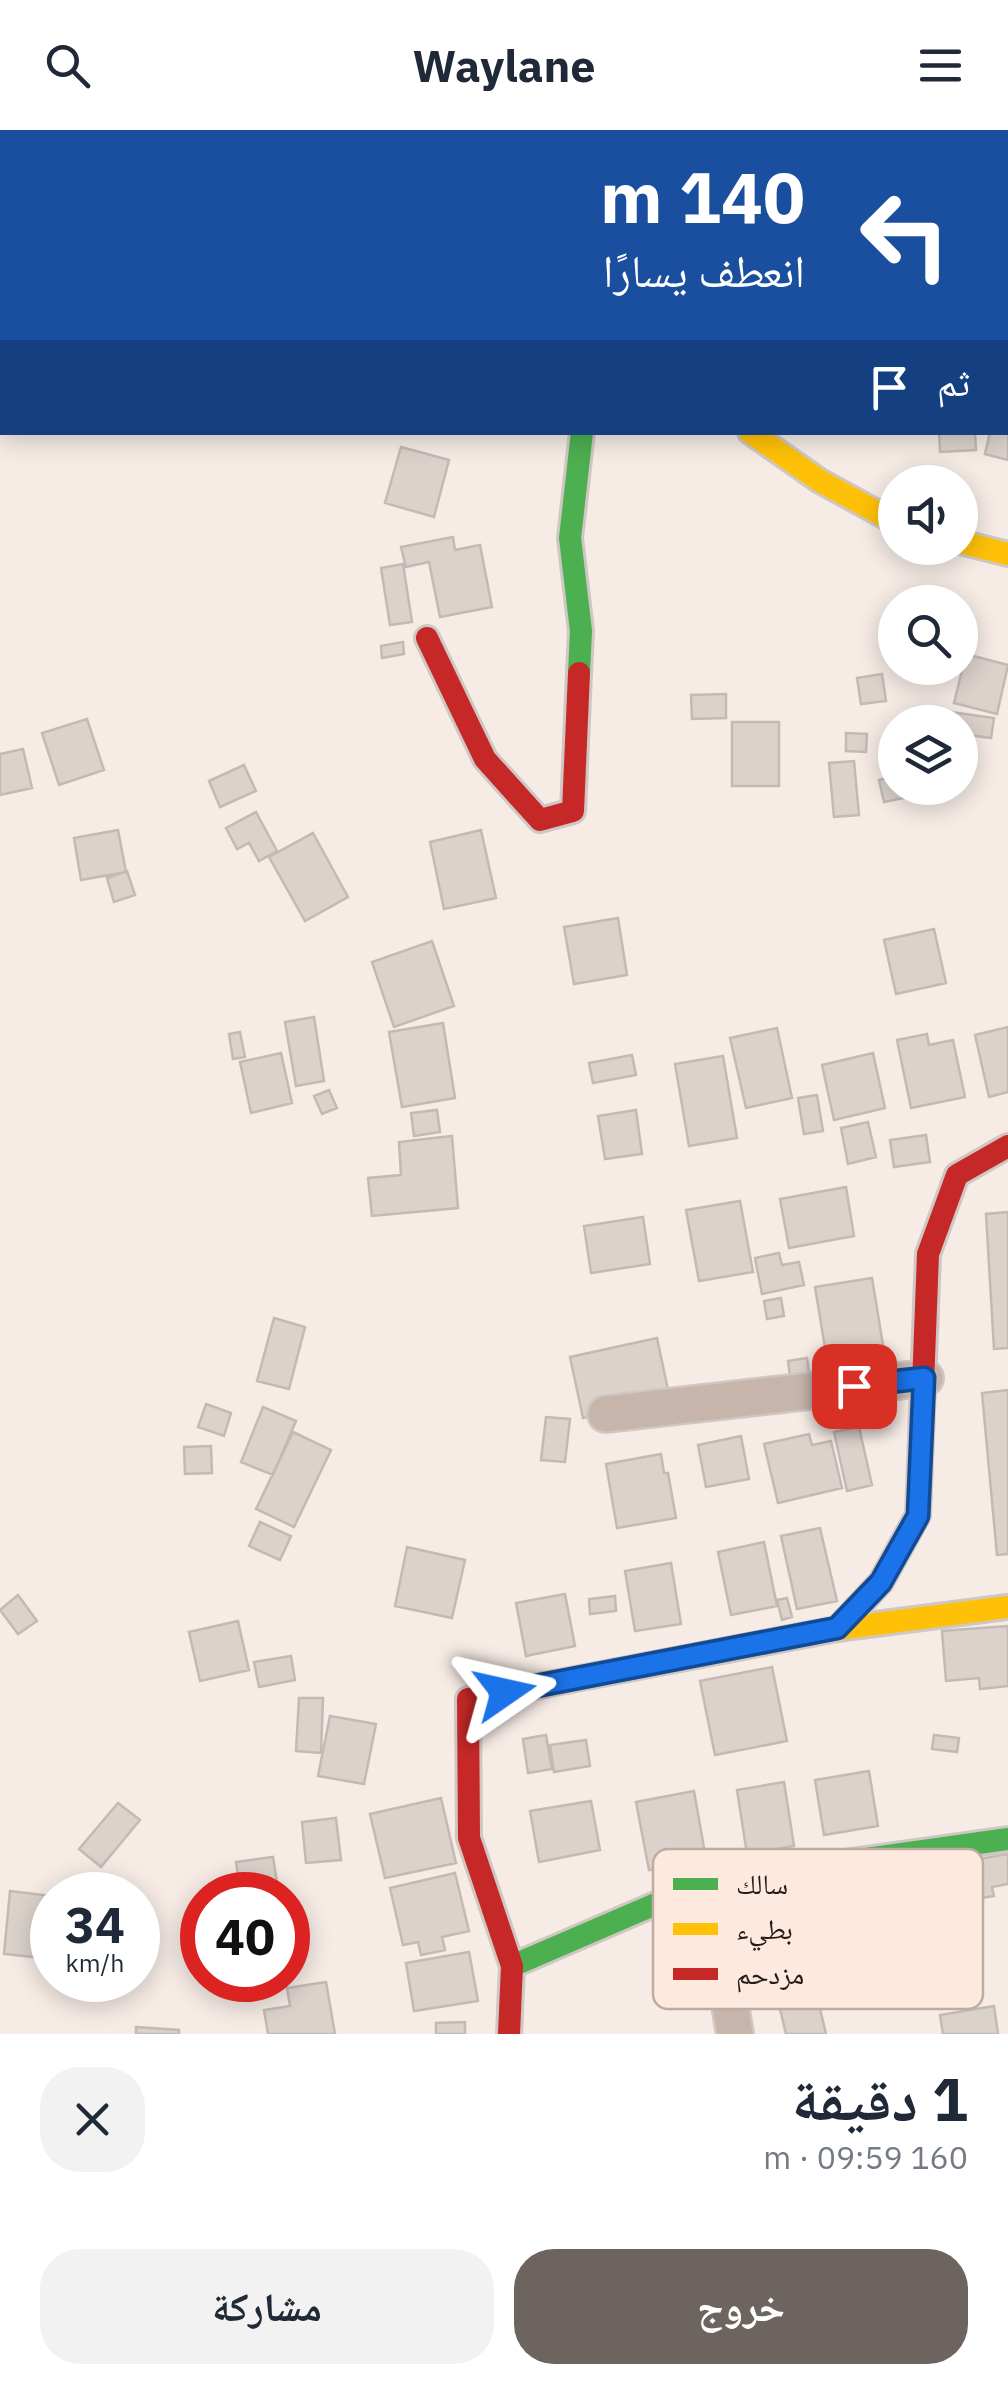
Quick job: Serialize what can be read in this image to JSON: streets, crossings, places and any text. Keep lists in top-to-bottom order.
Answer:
{
  "legend": ["سالك", "بطيء", "مزدحم"],
  "page": {
    "header": "Waylane",
    "turn": ["140 m", "انعطف يسارًا"],
    "then": "ثم",
    "speed": "34 km/h",
    "limit": "40",
    "heading": ["1 دقيقة", "160 m · 09:59"],
    "buttons": ["خروج", "مشاركة"]
  }
}
